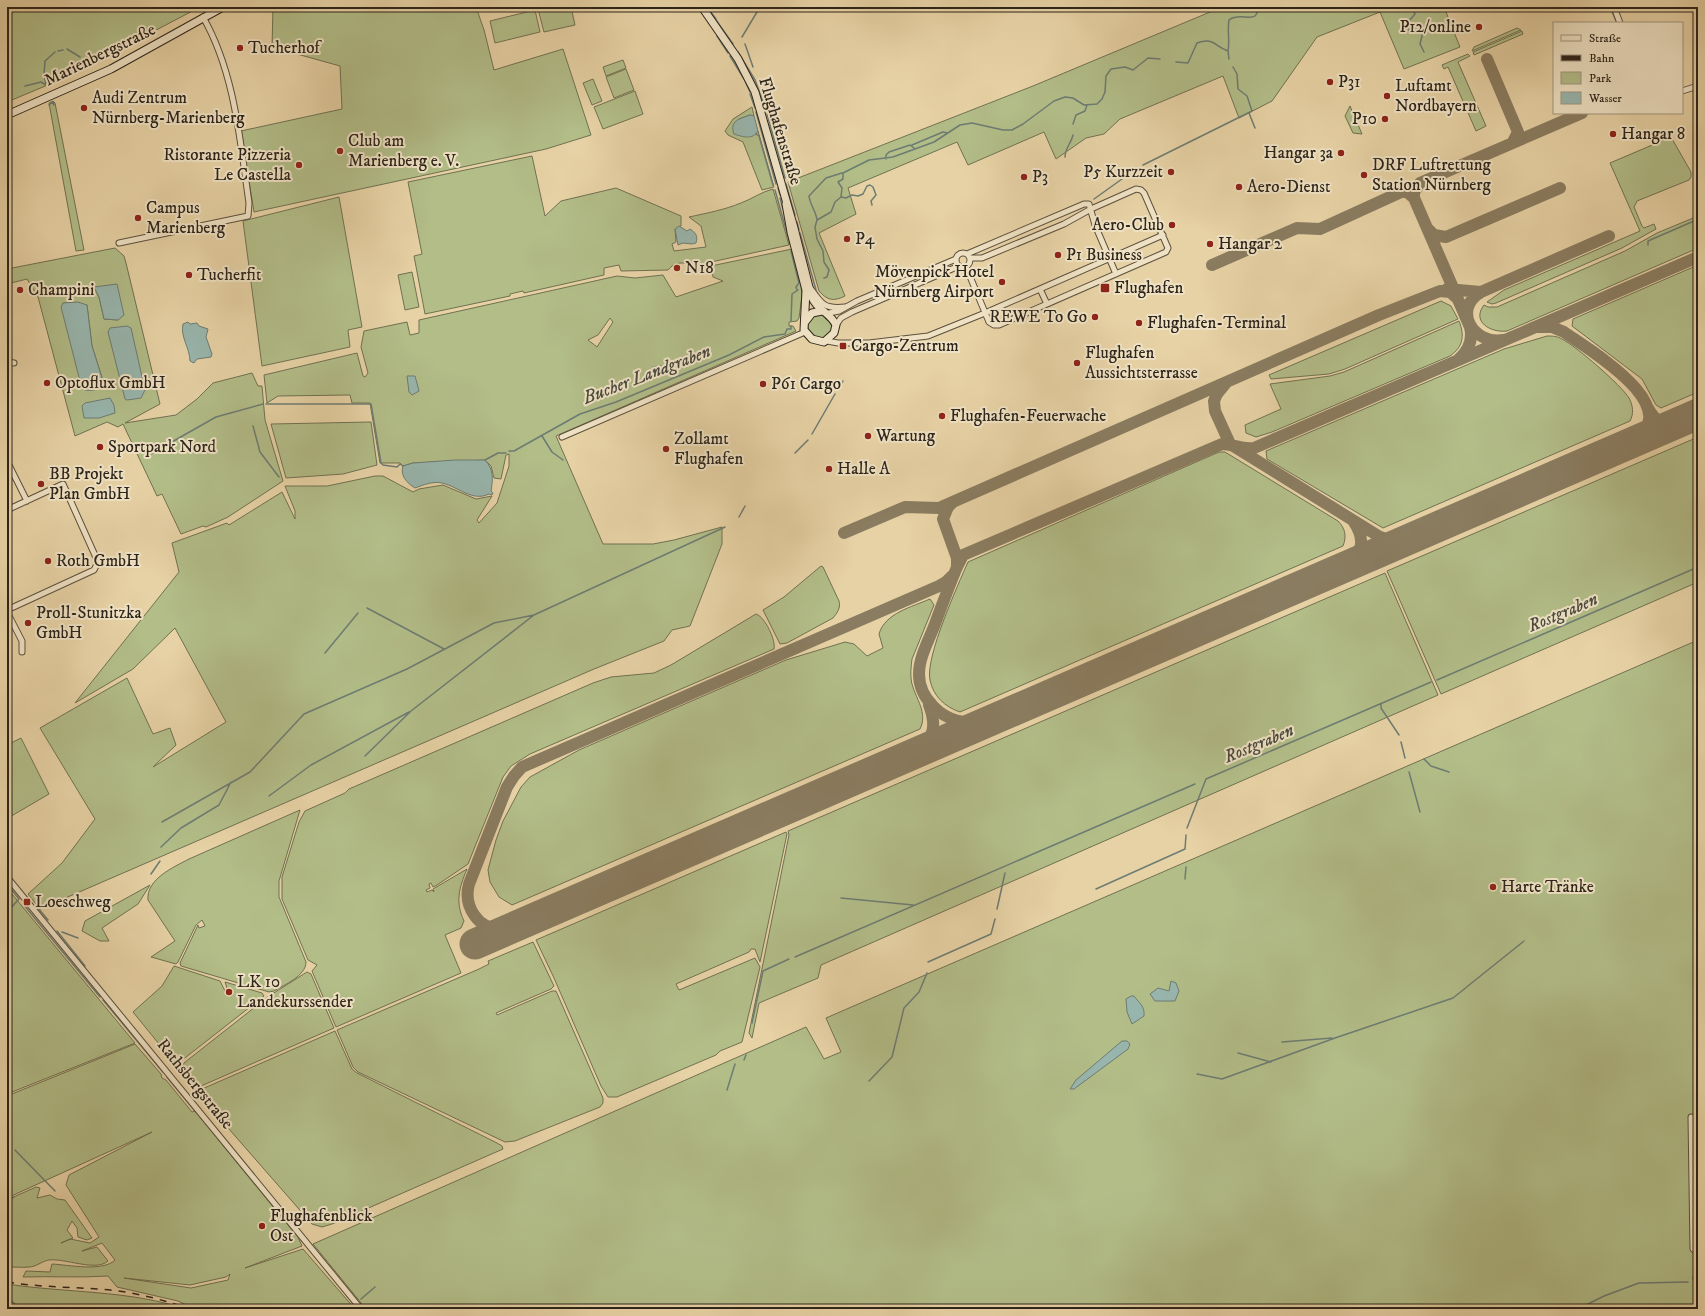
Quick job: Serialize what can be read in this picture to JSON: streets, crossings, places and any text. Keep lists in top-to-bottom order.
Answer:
{
  "streets": {
    "main road": ["Marienbergstraße", "Flughafenstraße"],
    "street": ["Rathsbergstraße"]
  },
  "water": ["Bucher Landgraben", "Rostgraben"],
  "places": {
    "other": [
      "P12/online",
      "Tucherhof",
      "P31",
      "Luftamt Nordbayern",
      "Audi Zentrum Nürnberg-Marienberg",
      "P10",
      "Hangar 8",
      "Club am Marienberg e. V.",
      "Hangar 3a",
      "Ristorante Pizzeria Le Castella",
      "P5 Kurzzeit",
      "DRF Luftrettung Station Nürnberg",
      "P3",
      "Aero-Dienst",
      "Campus Marienberg",
      "Aero-Club",
      "P4",
      "Hangar 2",
      "P1 Business",
      "N18",
      "Tucherfit",
      "Mövenpick Hotel Nürnberg Airport",
      "Champini",
      "REWE To Go",
      "Flughafen-Terminal",
      "Flughafen Aussichtsterrasse",
      "Optoflux GmbH",
      "P61 Cargo",
      "Flughafen-Feuerwache",
      "Wartung",
      "Sportpark Nord",
      "Zollamt Flughafen",
      "Halle A",
      "BB Projekt Plan GmbH",
      "Roth GmbH",
      "Proll-Stunitzka GmbH",
      "Harte Tränke",
      "LK 10 Landekurssender",
      "Flughafenblick Ost"
    ],
    "transit": ["Flughafen", "Cargo-Zentrum", "Loeschweg"]
  },
  "legend": [
    "Straße",
    "Bahn",
    "Park",
    "Wasser"
  ]
}
